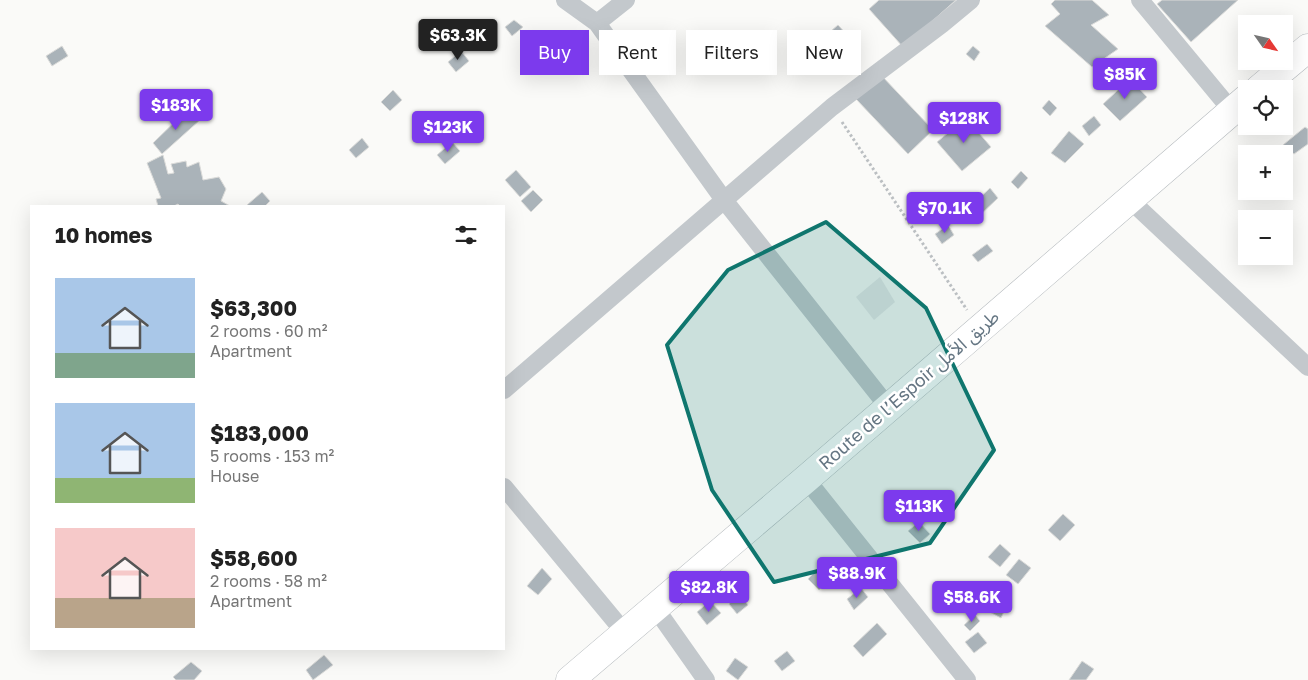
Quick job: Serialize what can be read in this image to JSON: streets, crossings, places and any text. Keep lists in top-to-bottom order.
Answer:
{
  "streets": {
    "highway": ["Route de l’Espoir طريق الأمل"]
  },
  "north": "bottom right",
  "page": {
    "map_buttons": ["+", "−"],
    "price": [
      "$63.3K",
      "$85K",
      "$183K",
      "$128K",
      "$123K",
      "$70.1K",
      "$113K",
      "$88.9K",
      "$82.8K",
      "$58.6K"
    ],
    "chip": [
      "Buy",
      "Rent",
      "Filters",
      "New"
    ],
    "heading": "10 homes",
    "list": [
      {
        "name": "$63,300",
        "note": "2 rooms · 60 m² · Apartment"
      },
      {
        "name": "$183,000",
        "note": "5 rooms · 153 m² · House"
      },
      {
        "name": "$58,600",
        "note": "2 rooms · 58 m² · Apartment"
      }
    ]
  }
}
